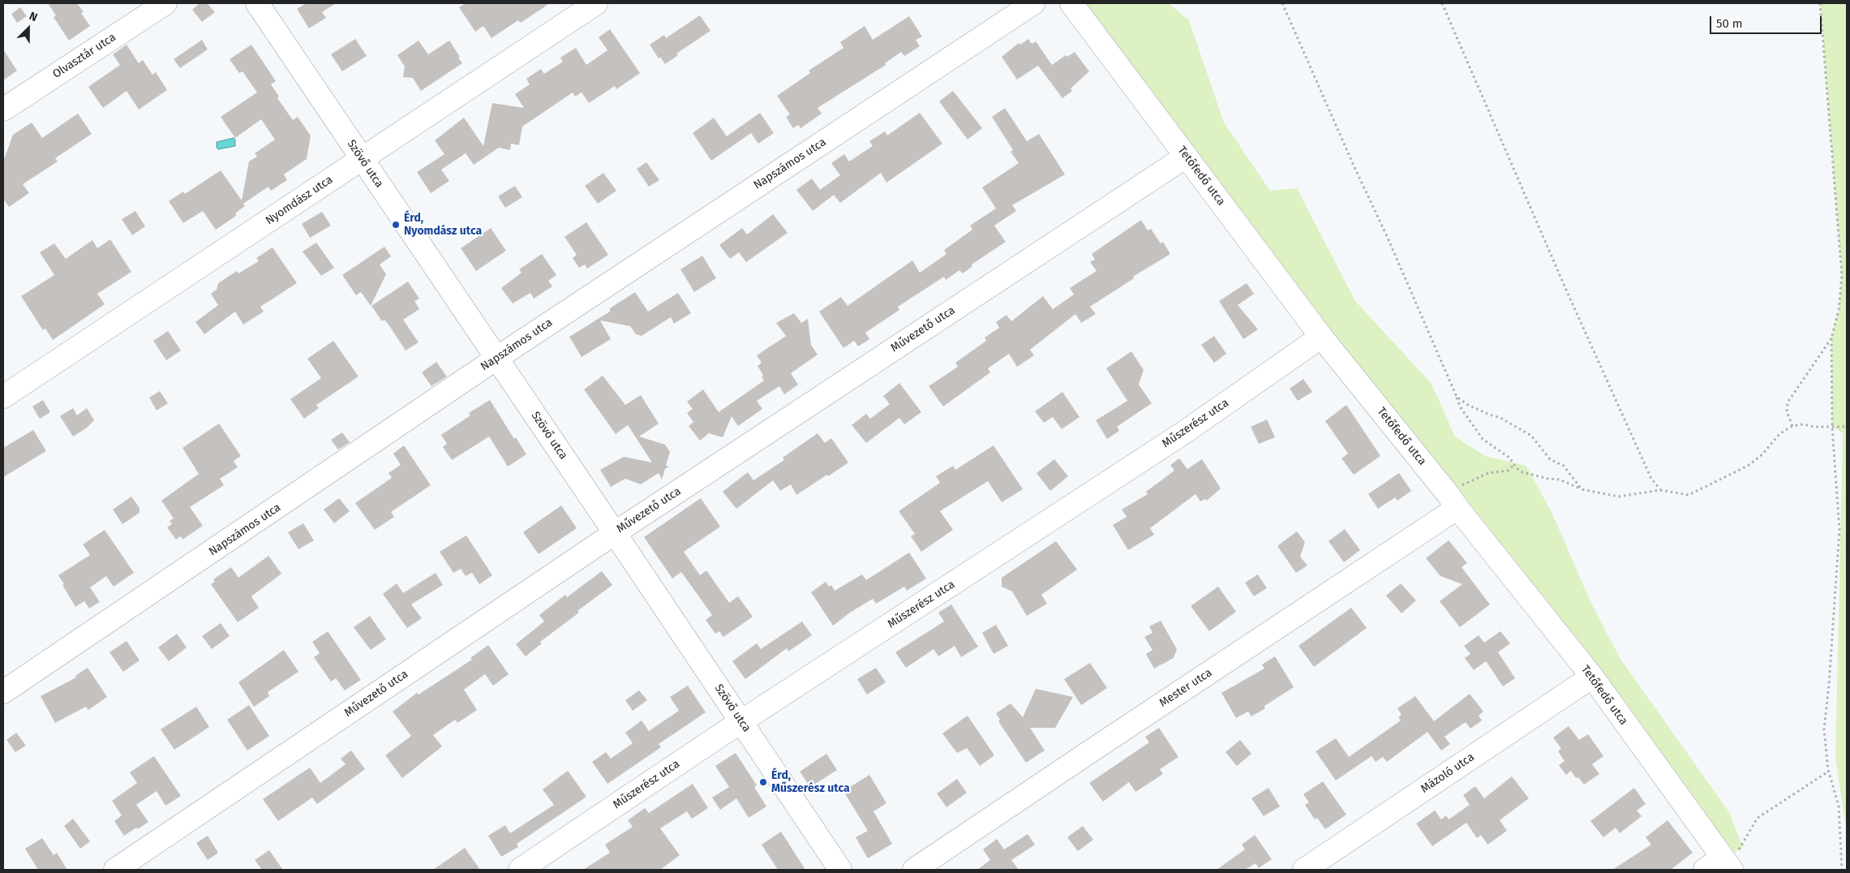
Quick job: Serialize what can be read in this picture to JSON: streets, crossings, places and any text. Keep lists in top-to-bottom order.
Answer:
{
  "streets": {
    "street": [
      "Olvasztár utca",
      "Szövő utca",
      "Napszámos utca",
      "Tetőfedő utca",
      "Nyomdász utca",
      "Művezető utca",
      "Műszerész utca",
      "Mester utca",
      "Mázoló utca"
    ]
  },
  "crossings": [
    ["Szövő utca", "Napszámos utca"],
    ["Szövő utca", "Nyomdász utca"],
    ["Szövő utca", "Művezető utca"],
    ["Szövő utca", "Műszerész utca"],
    ["Tetőfedő utca", "Művezető utca"],
    ["Tetőfedő utca", "Műszerész utca"],
    ["Tetőfedő utca", "Mester utca"],
    ["Tetőfedő utca", "Mázoló utca"]
  ],
  "places": ["Érd, Nyomdász utca", "Érd, Műszerész utca"],
  "scale_bar": "50 m",
  "north": "top right"
}
